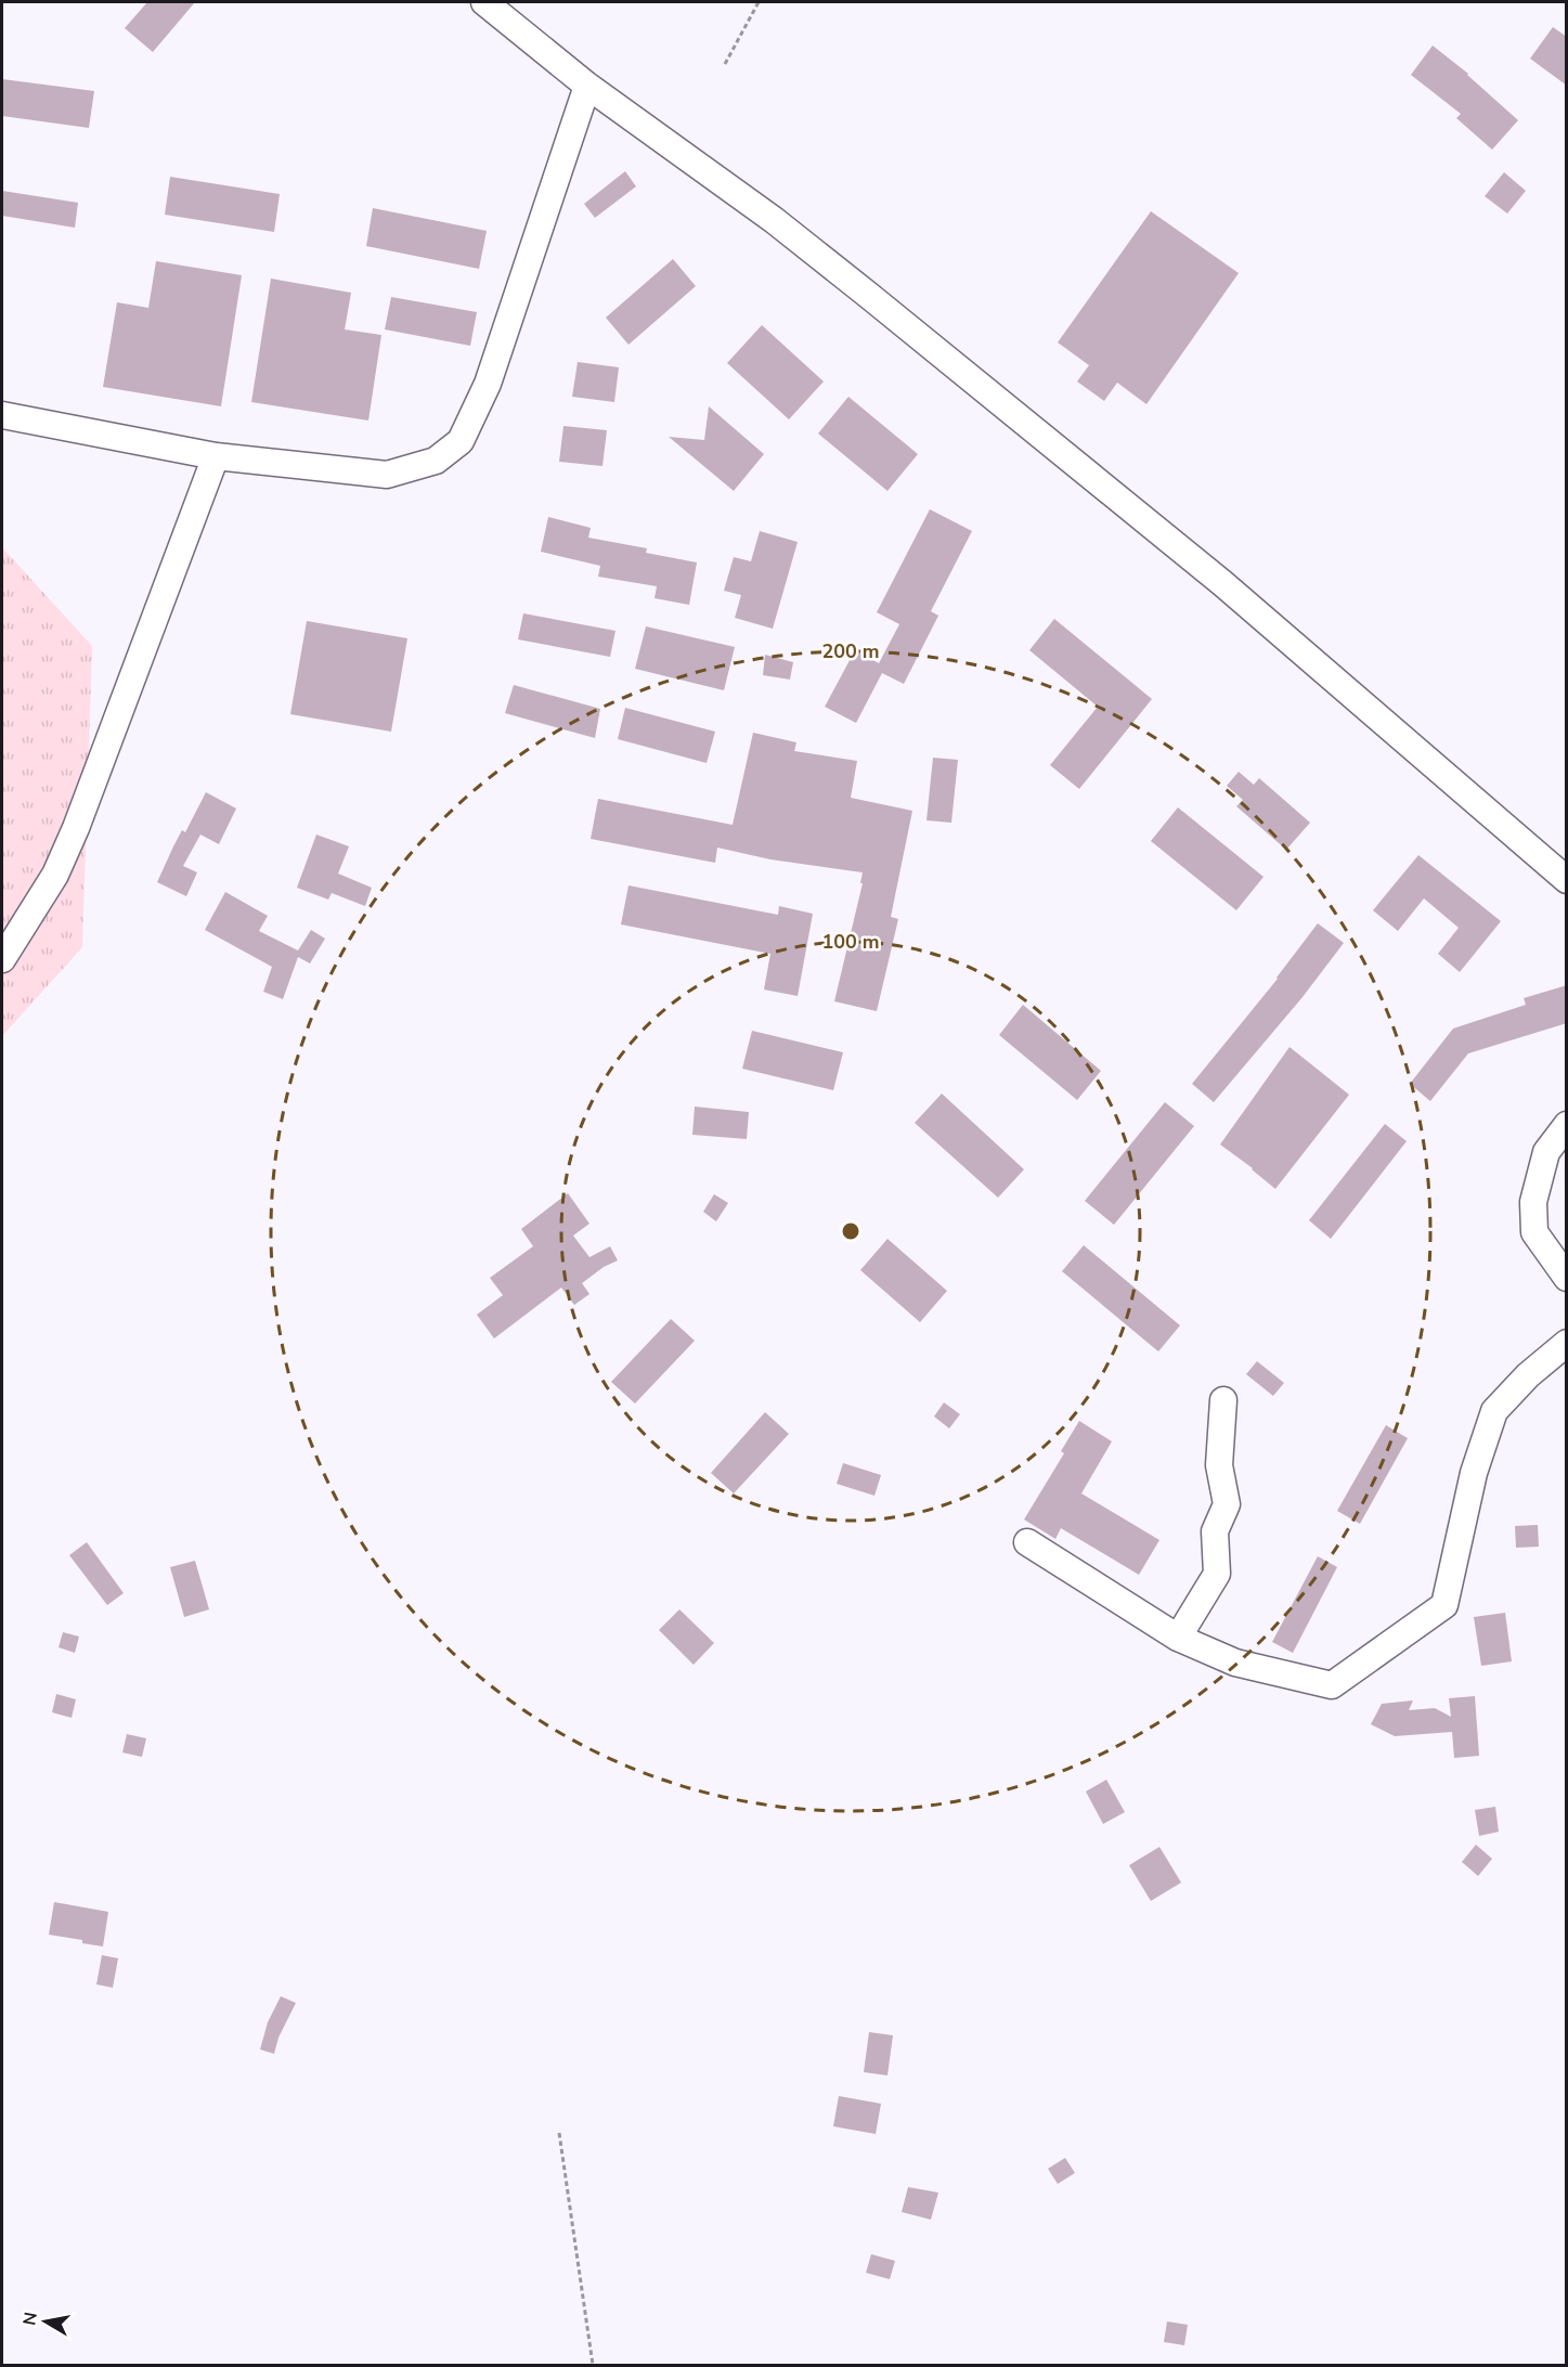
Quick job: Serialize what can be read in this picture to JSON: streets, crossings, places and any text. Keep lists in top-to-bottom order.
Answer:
{
  "north": "left",
  "rings": ["200 m", "100 m"]
}
